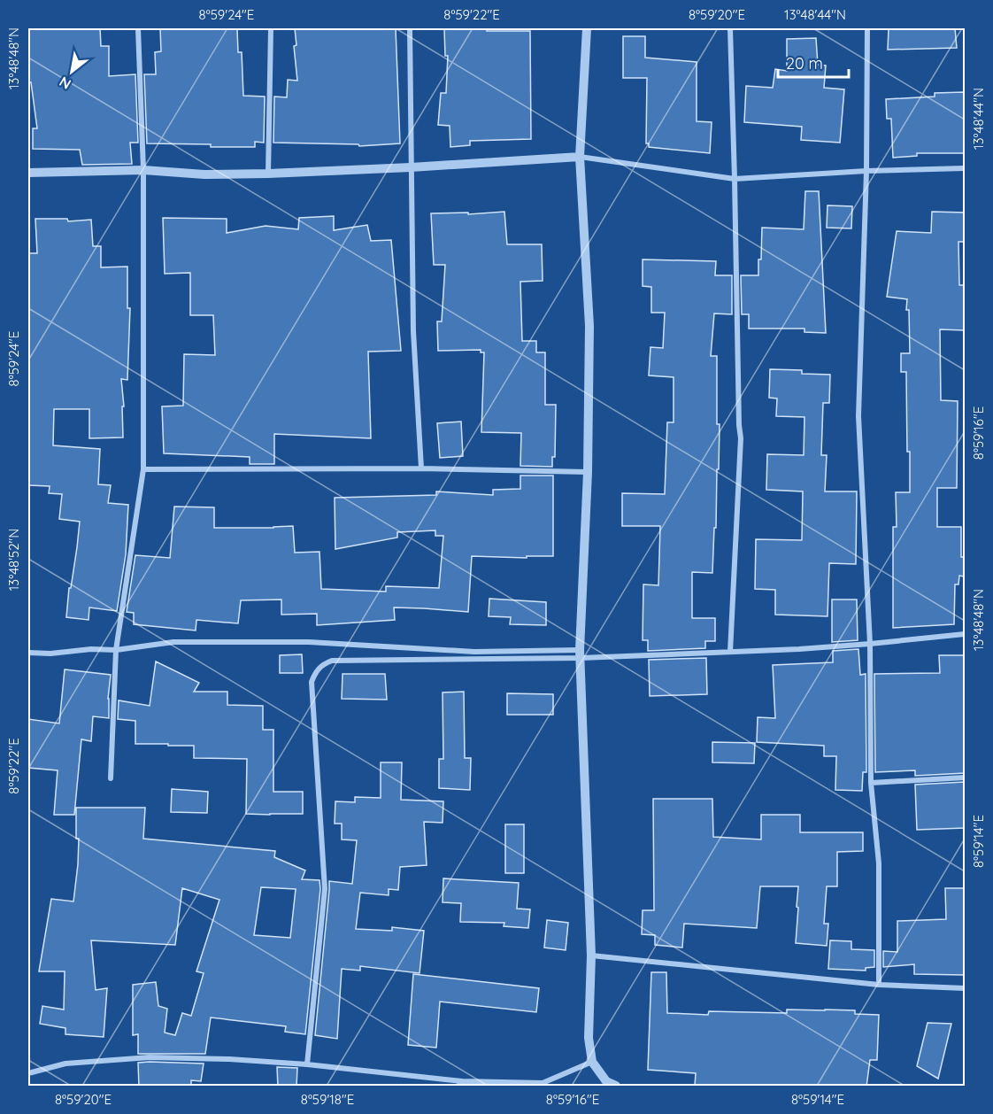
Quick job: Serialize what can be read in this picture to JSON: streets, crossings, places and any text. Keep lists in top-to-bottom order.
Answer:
{
  "scale_bar": "20 m",
  "north": "bottom left",
  "coordinates": [
    "8°59'24\"E",
    "8°59'22\"E",
    "8°59'20\"E",
    "13°48'44\"N",
    "13°48'48\"N",
    "8°59'16\"E",
    "13°48'52\"N",
    "8°59'14\"E",
    "8°59'18\"E"
  ]
}
